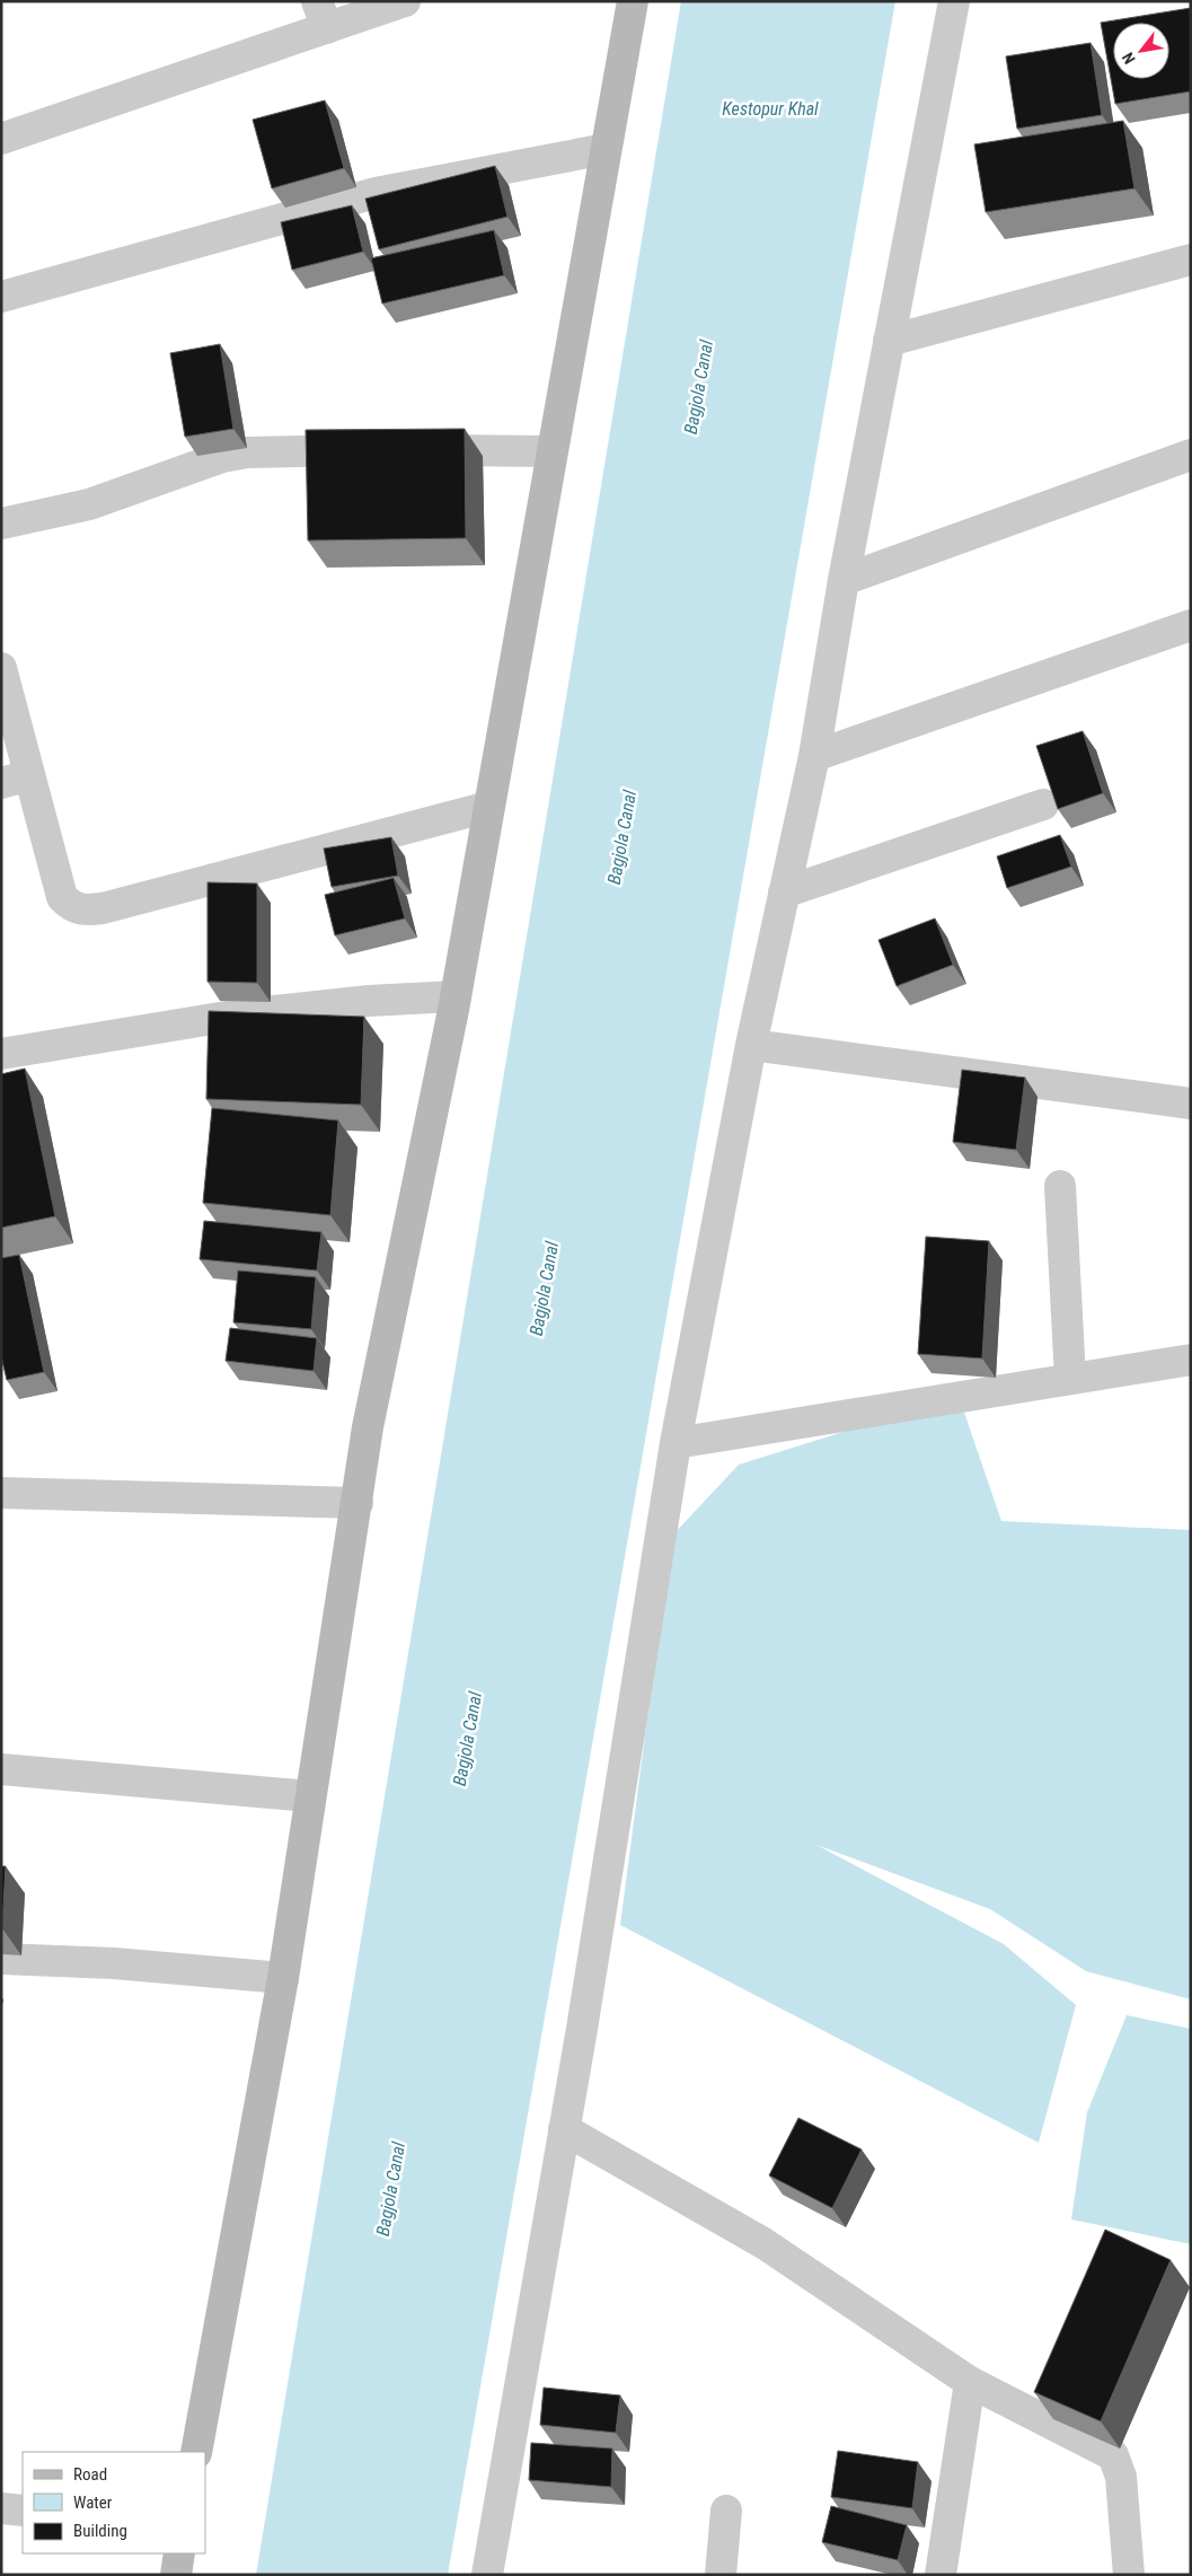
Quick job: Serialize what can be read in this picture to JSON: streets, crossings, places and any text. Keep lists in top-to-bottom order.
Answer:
{
  "water": ["Kestopur Khal", "Bagjola Canal"],
  "legend": ["Road", "Water", "Building"],
  "north": "bottom left"
}
